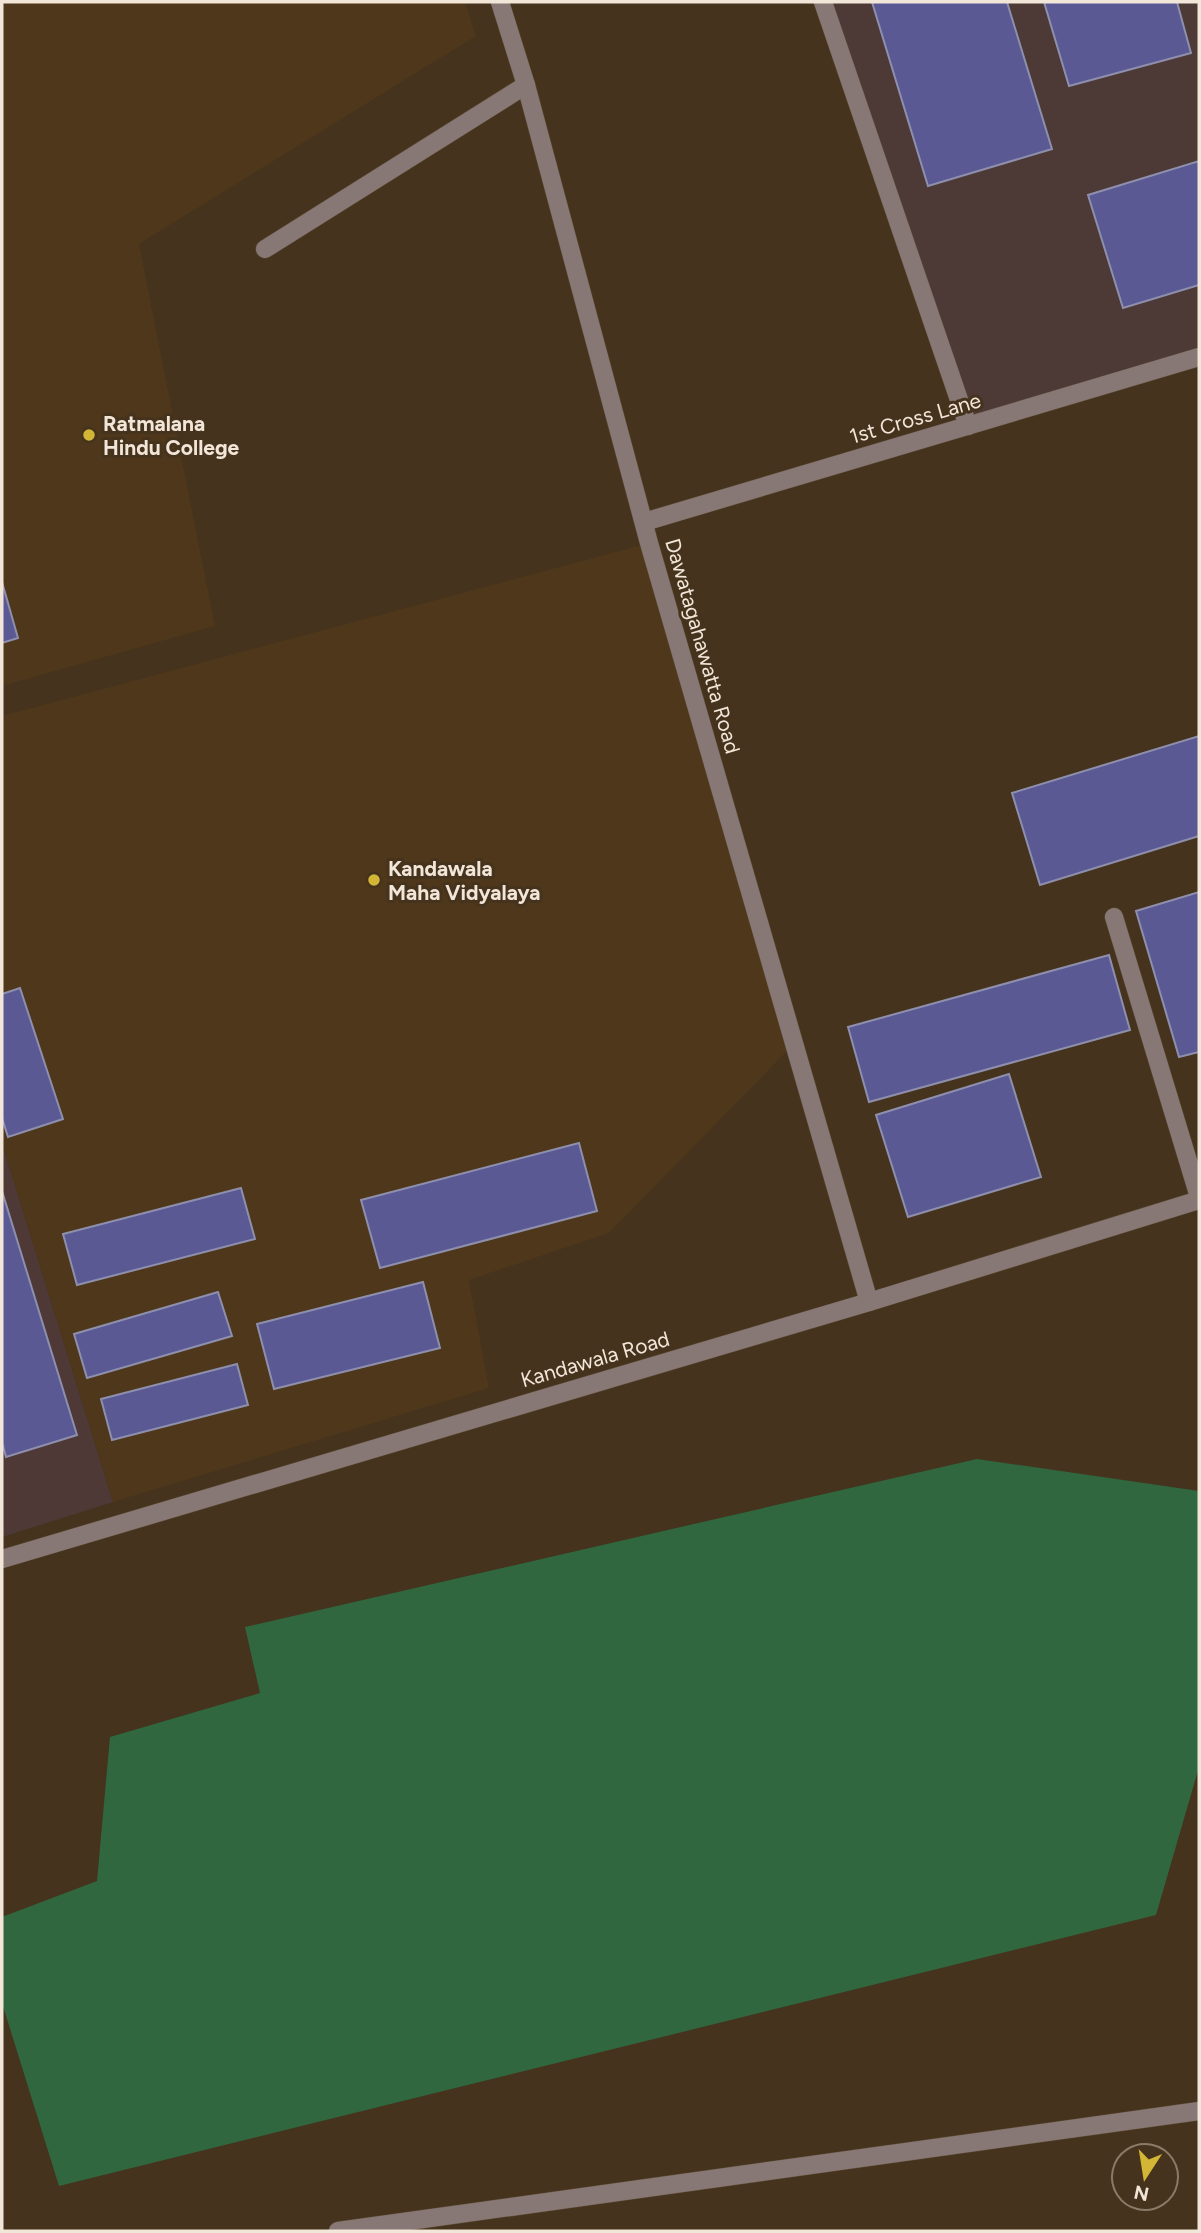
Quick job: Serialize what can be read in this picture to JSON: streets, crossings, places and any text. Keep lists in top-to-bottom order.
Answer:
{
  "streets": {
    "street": ["1st Cross Lane", "Dawatagahawatta Road", "Kandawala Road"]
  },
  "crossings": [
    ["1st Cross Lane", "Dawatagahawatta Road"],
    ["Dawatagahawatta Road", "Kandawala Road"]
  ],
  "places": ["Ratmalana Hindu College", "Kandawala Maha Vidyalaya"],
  "north": "bottom"
}
